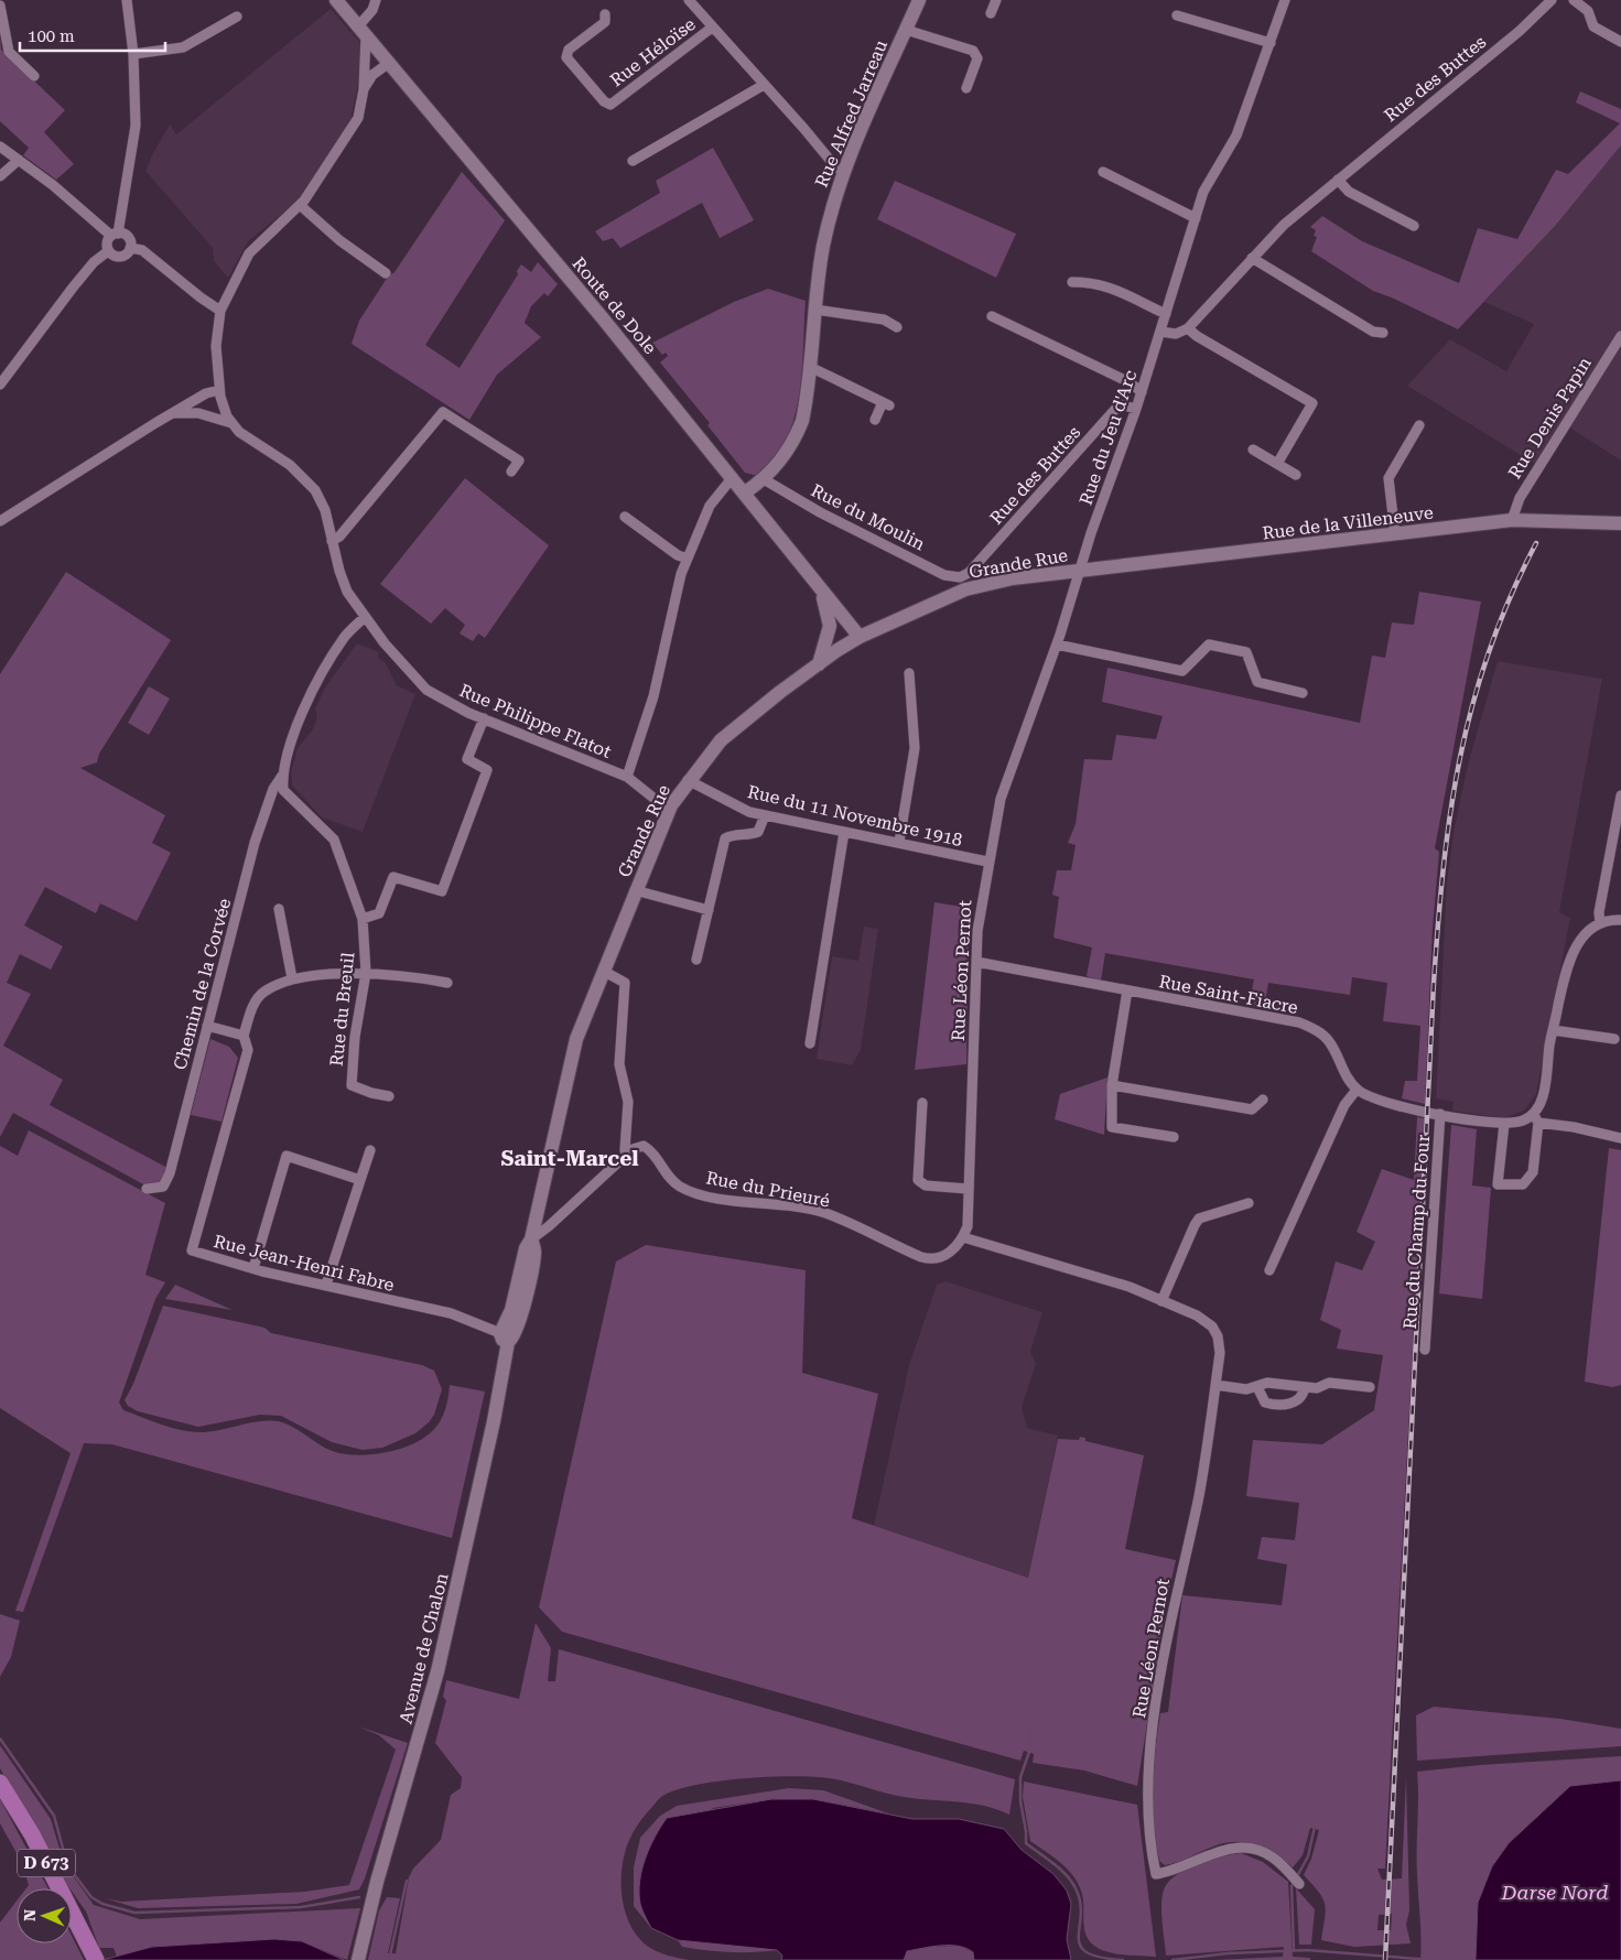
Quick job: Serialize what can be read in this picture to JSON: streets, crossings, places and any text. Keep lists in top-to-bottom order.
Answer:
{
  "streets": {
    "main road": [
      "Rue Alfred Jarreau",
      "Route de Dole",
      "Rue de la Villeneuve",
      "Grande Rue",
      "Avenue de Chalon",
      "D 673"
    ],
    "street": [
      "Rue Héloïse",
      "Rue des Buttes",
      "Rue Denis Papin",
      "Rue du Jeu d'Arc",
      "Rue du Moulin",
      "Rue Philippe Flatot",
      "Rue du 11 Novembre 1918",
      "Rue Léon Pernot",
      "Chemin de la Corvée",
      "Rue Saint-Fiacre",
      "Rue du Breuil",
      "Rue du Prieuré",
      "Rue du Champ du Four",
      "Rue Jean-Henri Fabre"
    ]
  },
  "crossings": [
    ["Rue des Buttes", "Rue du Jeu d'Arc"],
    ["Rue des Buttes", "Rue du Moulin"],
    ["Rue Alfred Jarreau", "Route de Dole"],
    ["Rue Alfred Jarreau", "Rue du Moulin"],
    ["Route de Dole", "Grande Rue"],
    ["Route de Dole", "Rue Philippe Flatot"],
    ["Rue Denis Papin", "Rue de la Villeneuve"],
    ["Rue du Jeu d'Arc", "Rue de la Villeneuve"],
    ["Rue du Jeu d'Arc", "Grande Rue"],
    ["Rue du Jeu d'Arc", "Rue Léon Pernot"],
    ["Rue de la Villeneuve", "Grande Rue"],
    ["Rue de la Villeneuve", "Rue Léon Pernot"],
    ["Grande Rue", "Rue Philippe Flatot"],
    ["Grande Rue", "Rue du 11 Novembre 1918"],
    ["Grande Rue", "Rue Léon Pernot"],
    ["Grande Rue", "Rue Jean-Henri Fabre"],
    ["Grande Rue", "Avenue de Chalon"],
    ["Rue du 11 Novembre 1918", "Rue Léon Pernot"],
    ["Rue Léon Pernot", "Rue Saint-Fiacre"],
    ["Rue Léon Pernot", "Rue du Prieuré"],
    ["Chemin de la Corvée", "Rue du Breuil"],
    ["Rue Jean-Henri Fabre", "Avenue de Chalon"]
  ],
  "districts": ["Saint-Marcel"],
  "water": ["Darse Nord"],
  "scale_bar": "100 m",
  "north": "left"
}
